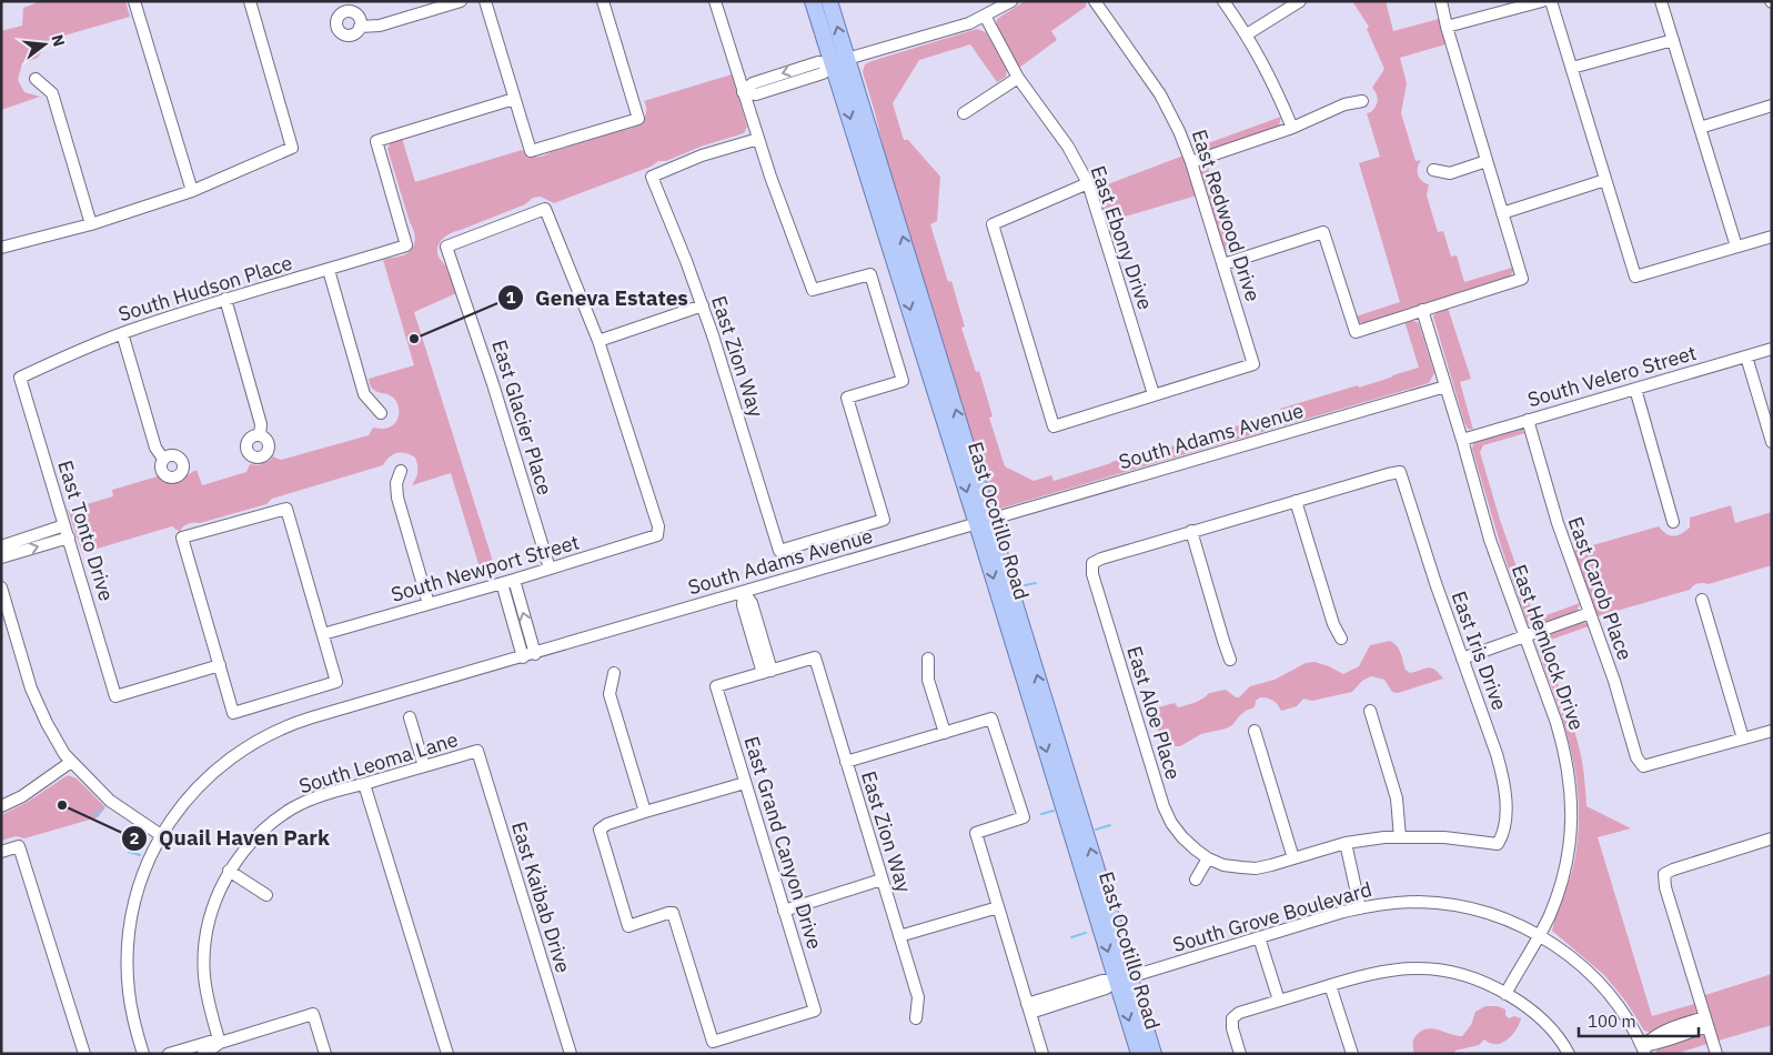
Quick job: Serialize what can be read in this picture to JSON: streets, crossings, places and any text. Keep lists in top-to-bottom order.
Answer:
{
  "streets": {
    "main road": ["East Ocotillo Road"],
    "street": [
      "East Redwood Drive",
      "East Ebony Drive",
      "South Hudson Place",
      "East Zion Way",
      "South Velero Street",
      "East Glacier Place",
      "South Adams Avenue",
      "East Tonto Drive",
      "South Newport Street",
      "East Carob Place",
      "East Hemlock Drive",
      "East Iris Drive",
      "East Aloe Place",
      "South Leoma Lane",
      "East Grand Canyon Drive",
      "East Kaibab Drive",
      "South Grove Boulevard"
    ]
  },
  "crossings": [
    ["East Redwood Drive", "East Ebony Drive"],
    ["South Hudson Place", "East Tonto Drive"],
    ["East Zion Way", "East Grand Canyon Drive"],
    ["South Velero Street", "East Carob Place"],
    ["South Velero Street", "East Hemlock Drive"],
    ["East Glacier Place", "South Newport Street"],
    ["South Adams Avenue", "East Ocotillo Road"],
    ["South Adams Avenue", "East Hemlock Drive"],
    ["East Ocotillo Road", "South Grove Boulevard"],
    ["East Hemlock Drive", "South Grove Boulevard"],
    ["South Leoma Lane", "East Kaibab Drive"]
  ],
  "places": ["Geneva Estates", "Quail Haven Park"],
  "scale_bar": "100 m",
  "north": "right"
}
